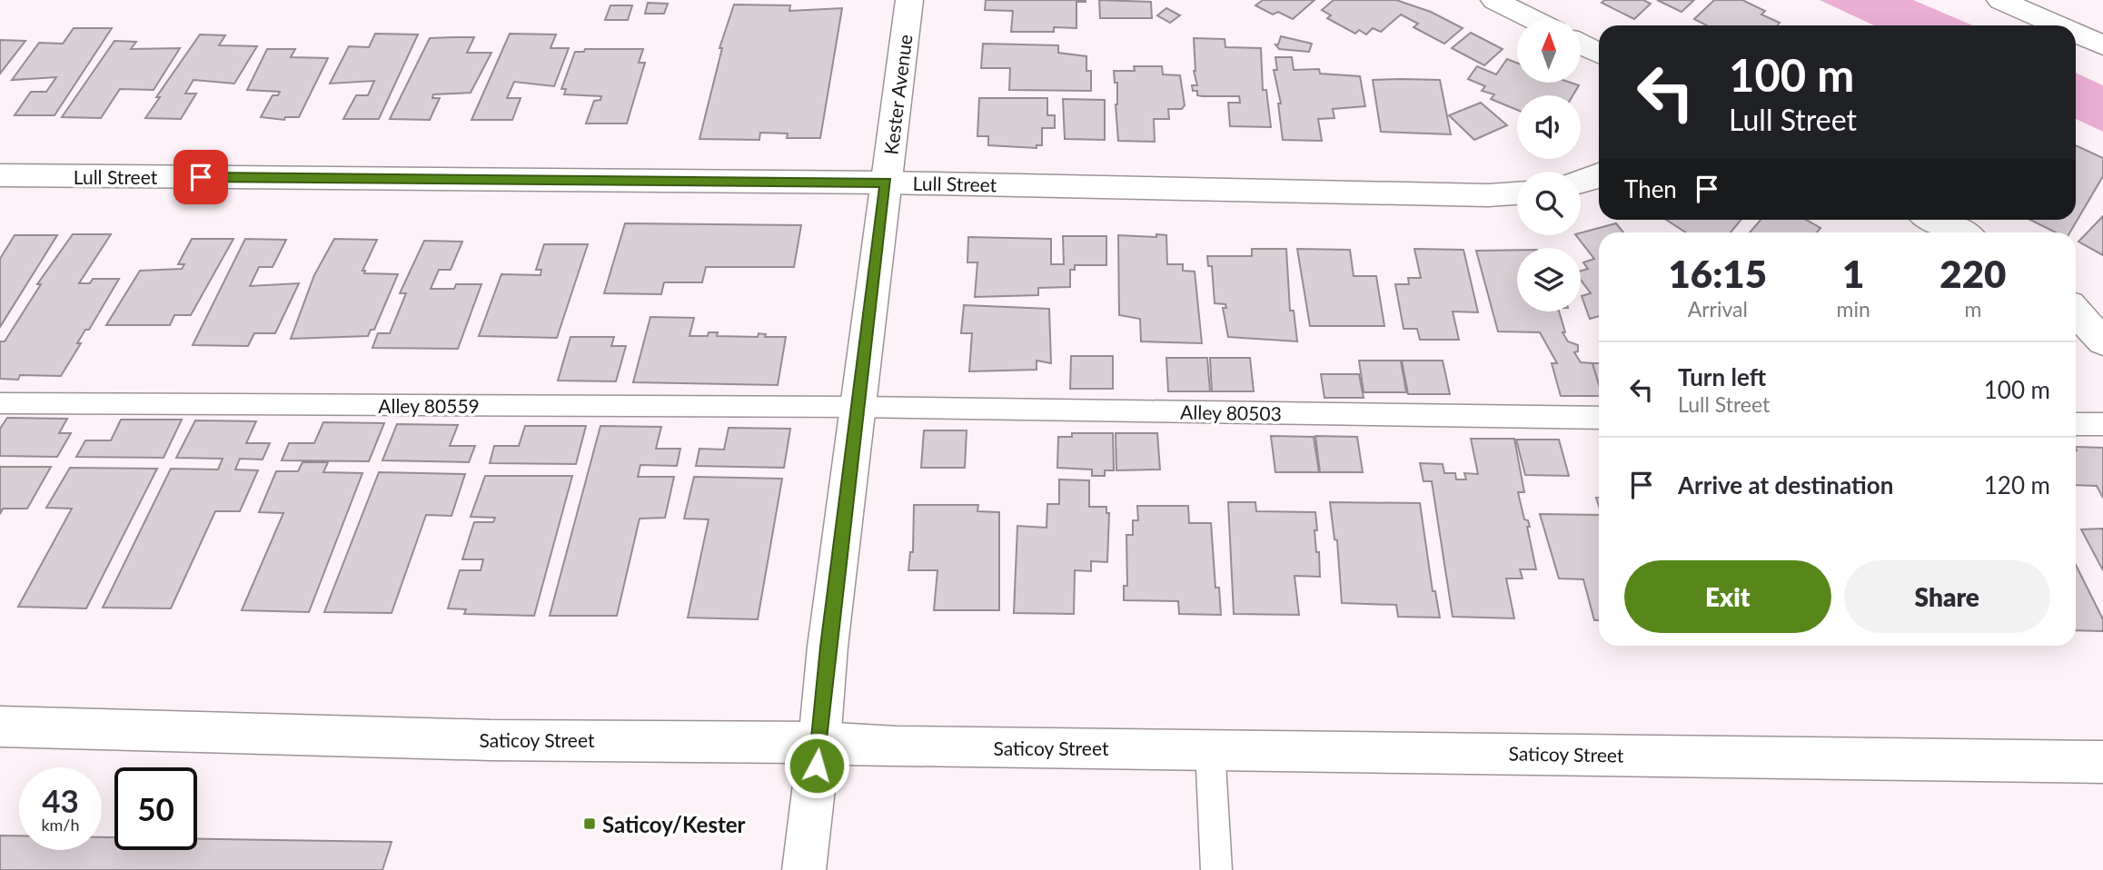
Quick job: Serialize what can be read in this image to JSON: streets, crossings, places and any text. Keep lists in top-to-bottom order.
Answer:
{
  "streets": {
    "street": ["Kester Avenue", "Lull Street", "Saticoy Street"],
    "lane": ["Alley 80559", "Alley 80503"]
  },
  "crossings": [
    ["Kester Avenue", "Lull Street"],
    ["Kester Avenue", "Alley 80559"],
    ["Kester Avenue", "Alley 80503"],
    ["Kester Avenue", "Saticoy Street"],
    ["Alley 80559", "Alley 80503"]
  ],
  "places": {
    "transit": ["Saticoy/Kester"]
  },
  "north": "top",
  "page": {
    "turn": ["100 m", "Lull Street"],
    "then": "Then",
    "eta": [
      "16:15",
      "Arrival",
      "1",
      "min",
      "220",
      "m"
    ],
    "list": [
      {
        "name": "Turn left",
        "note": "Lull Street",
        "value": "100 m"
      },
      {
        "name": "Arrive at destination",
        "value": "120 m"
      }
    ],
    "buttons": ["Exit", "Share"],
    "speed": "43 km/h",
    "limit": "50"
  }
}
